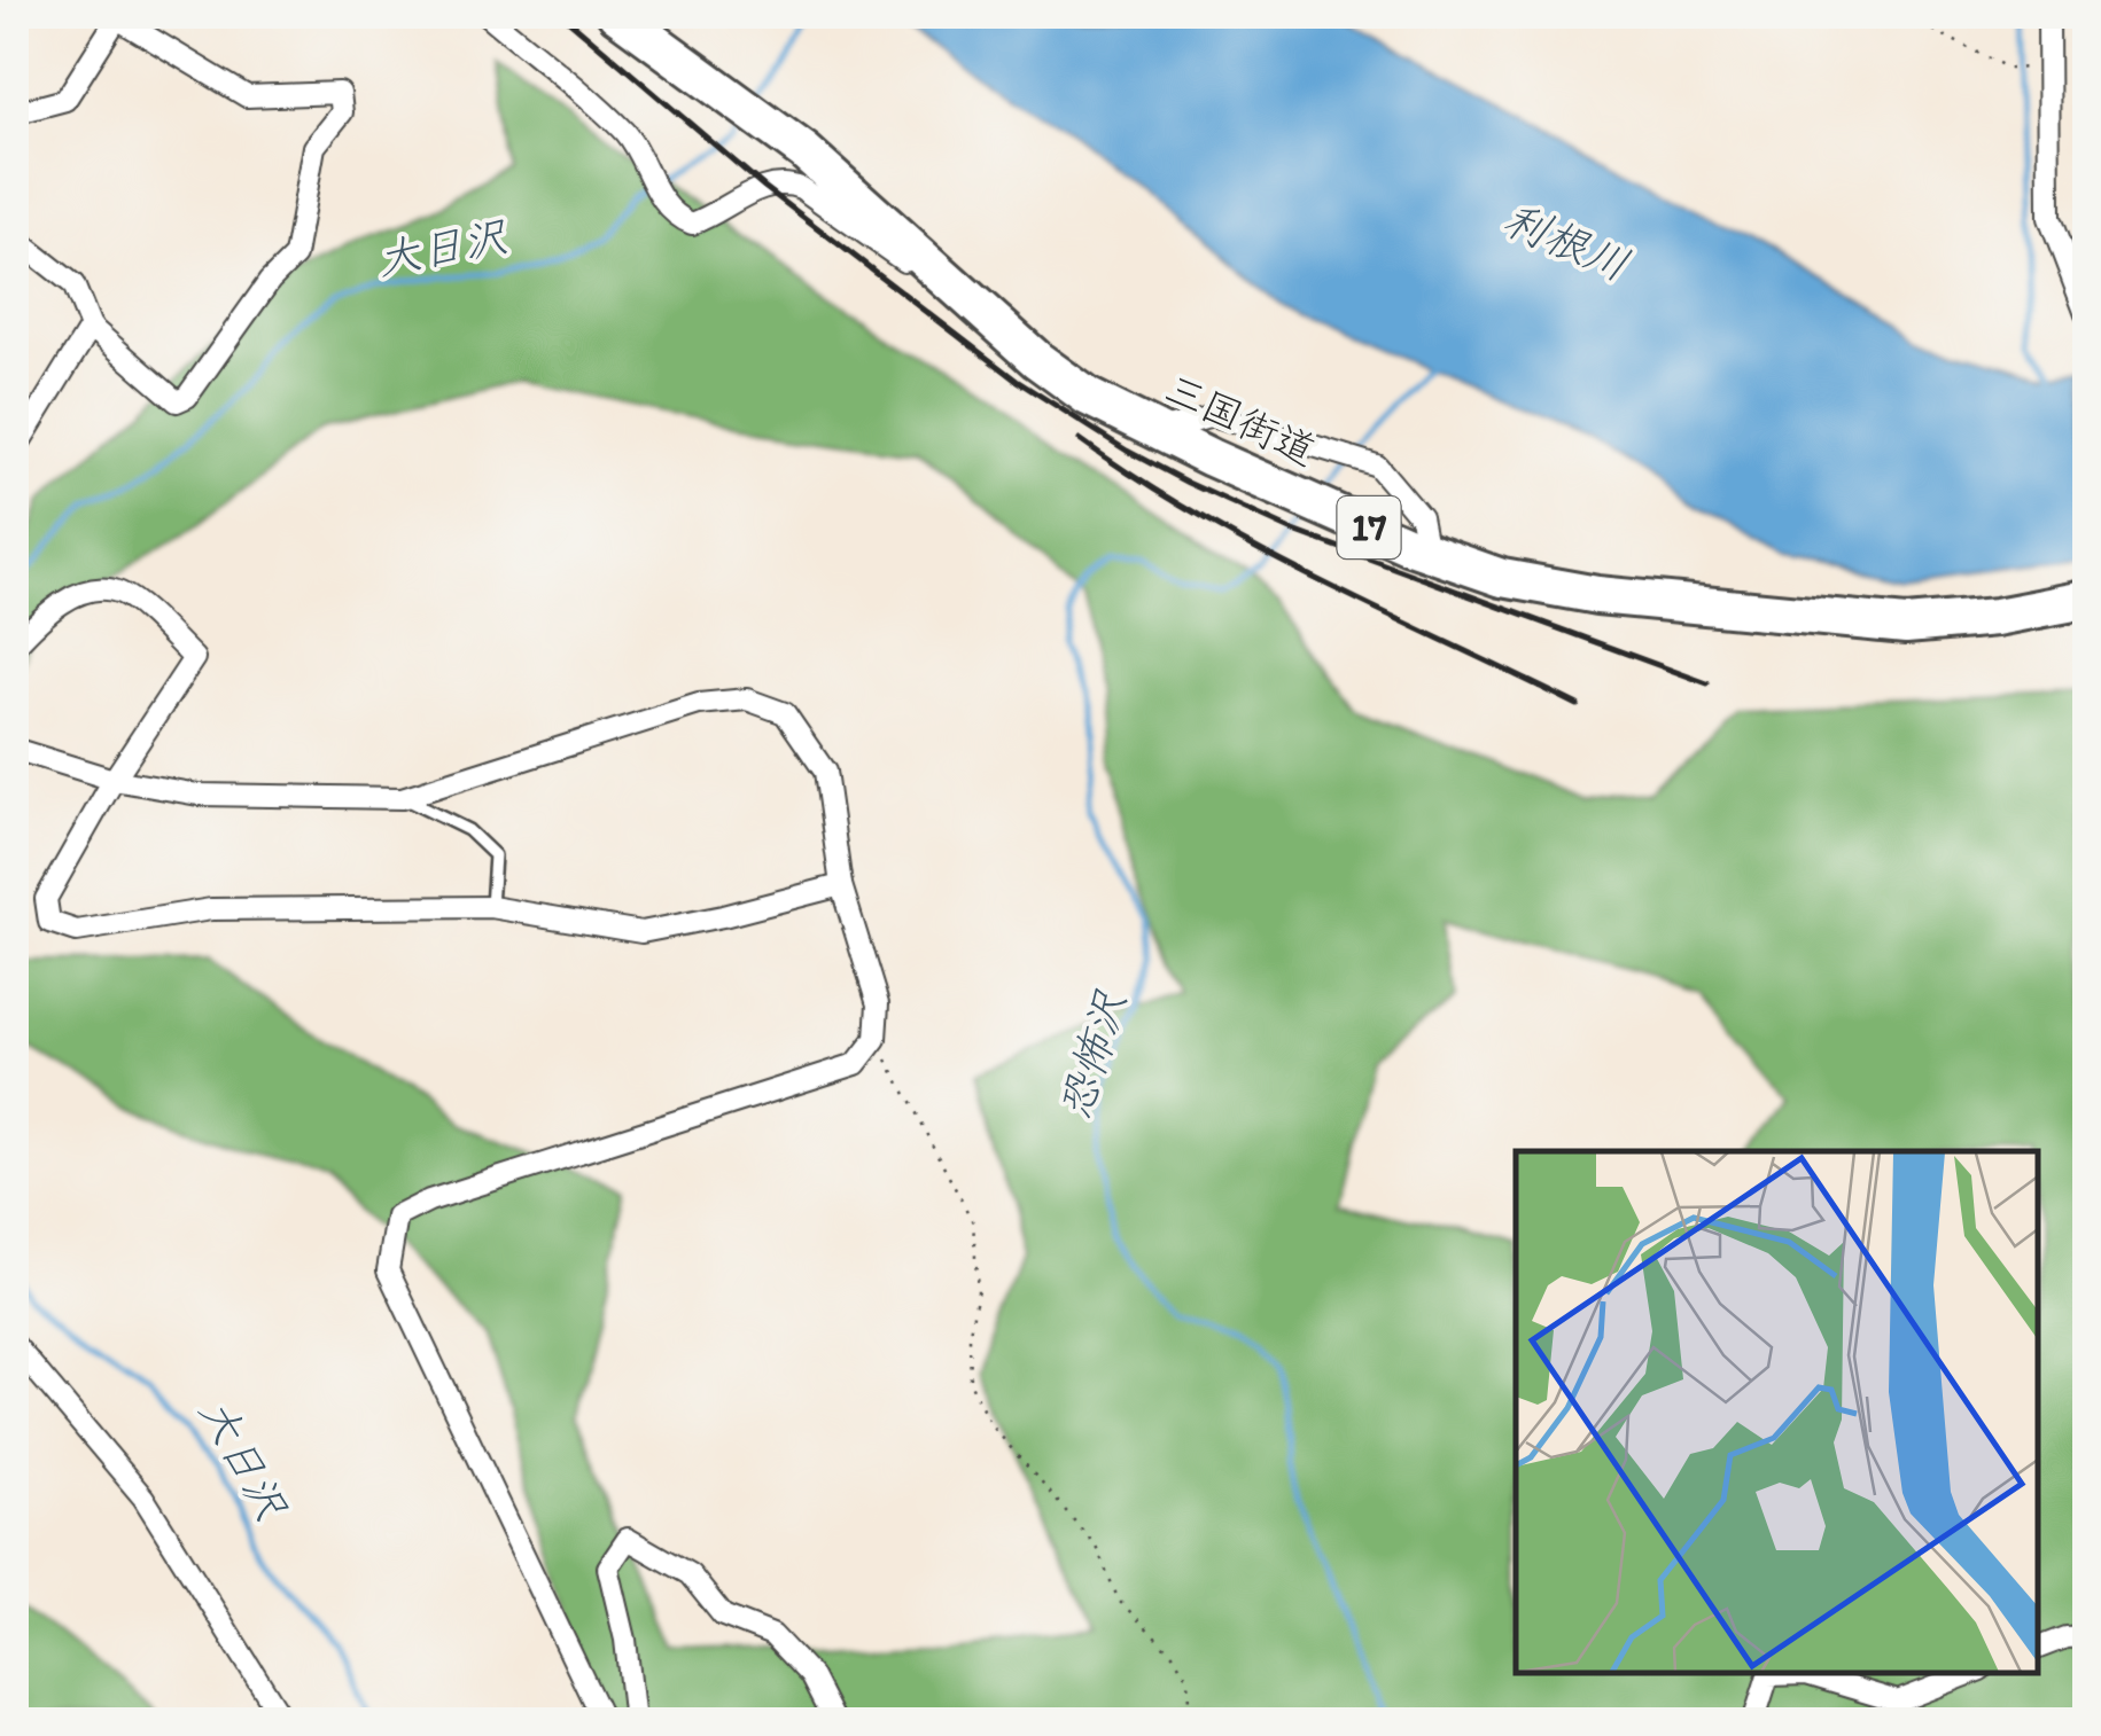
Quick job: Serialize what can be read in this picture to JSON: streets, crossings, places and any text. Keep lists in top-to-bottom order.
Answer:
{
  "streets": {
    "highway": ["三国街道", "17"]
  },
  "water": ["利根川", "大日沢", "恐怖沢"]
}
